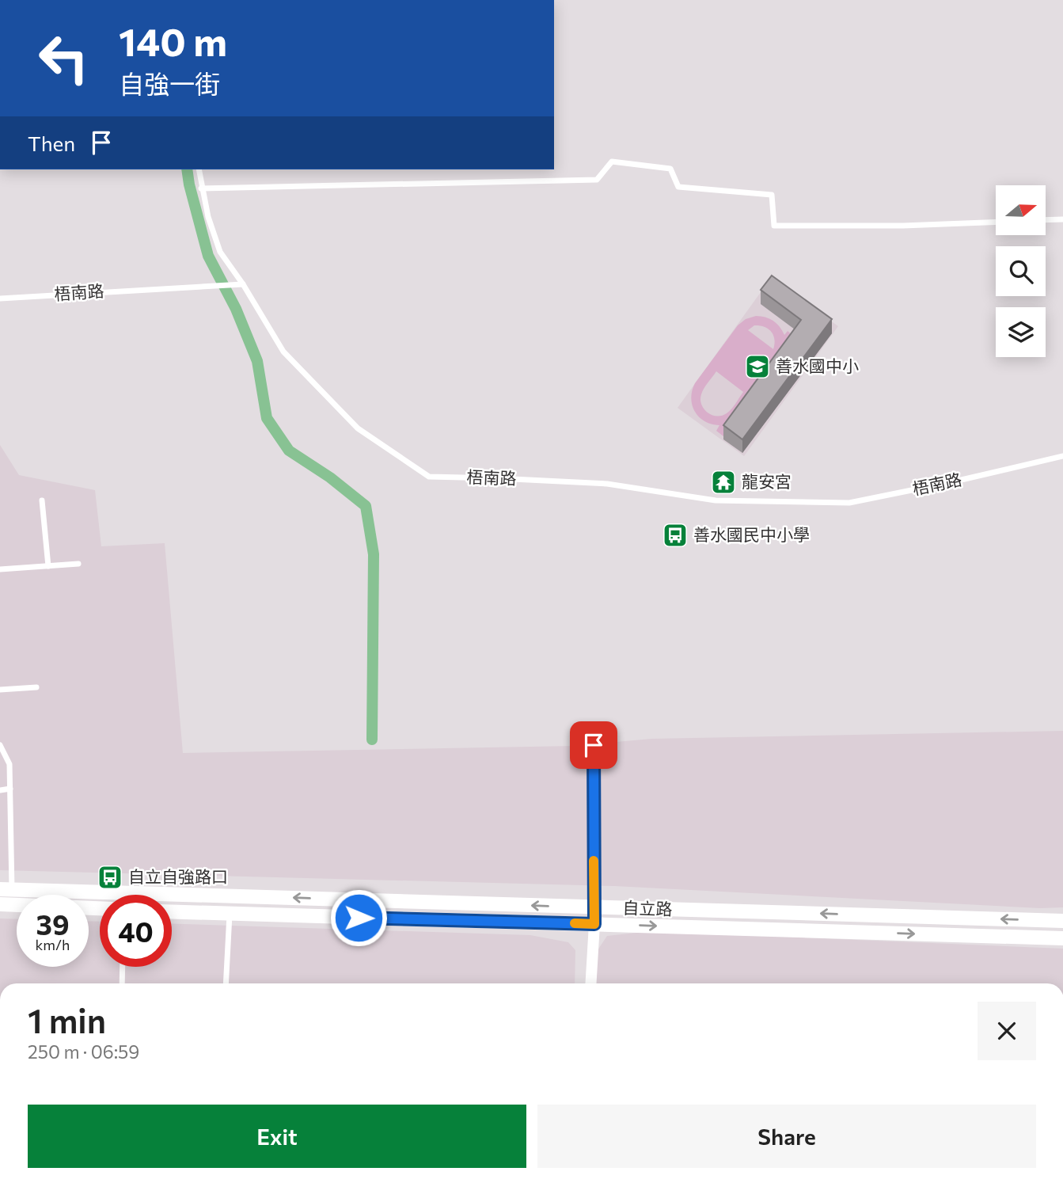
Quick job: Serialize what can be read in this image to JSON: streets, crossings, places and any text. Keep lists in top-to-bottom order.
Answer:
{
  "streets": {
    "street": ["自立路"],
    "lane": ["梧南路"]
  },
  "places": {
    "school or university": ["善水國中小"],
    "temple": ["龍安宮"],
    "bus stop": ["善水國民中小學", "自立自強路口"]
  },
  "north": "right",
  "page": {
    "turn": ["140 m", "自強一街"],
    "then": "Then",
    "speed": "39 km/h",
    "limit": "40",
    "heading": ["1 min", "250 m · 06:59"],
    "buttons": ["Exit", "Share"]
  }
}
